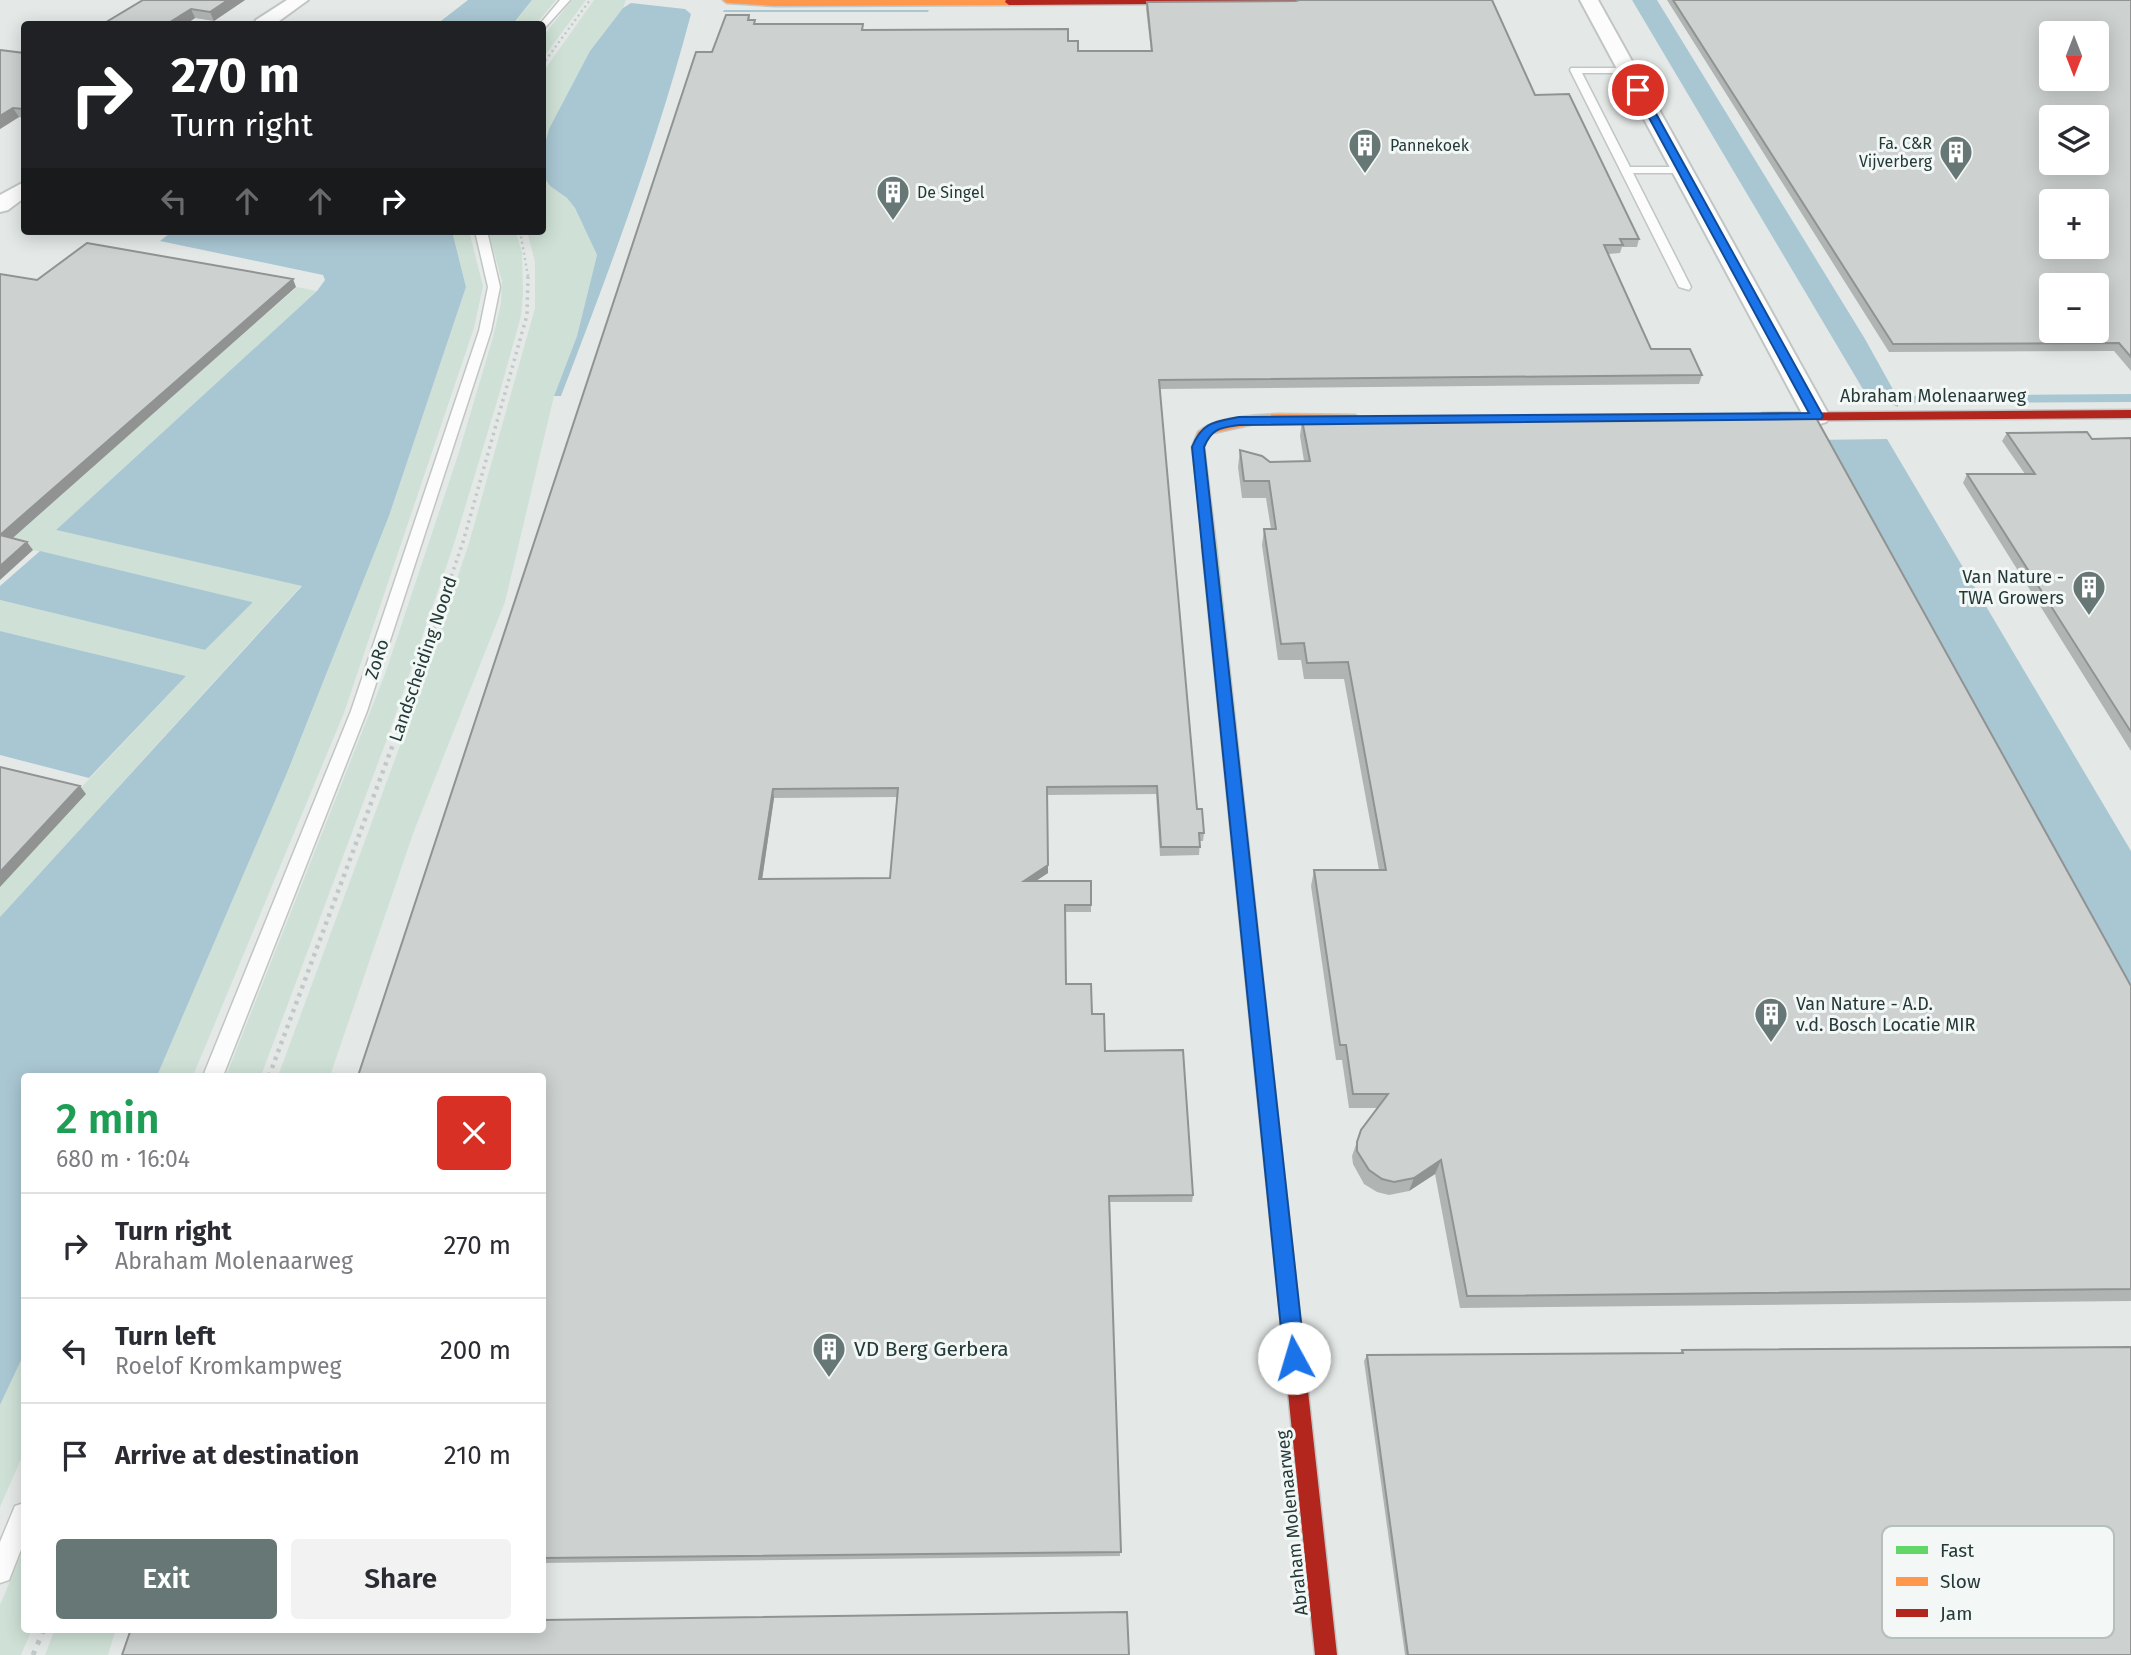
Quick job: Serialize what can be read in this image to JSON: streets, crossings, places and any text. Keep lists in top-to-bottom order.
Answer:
{
  "streets": {
    "street": ["Abraham Molenaarweg"],
    "lane": ["ZoRo"],
    "path": ["Landscheiding Noord"]
  },
  "places": {
    "building": [
      "Pannekoek",
      "Fa. C&R Vijverberg",
      "De Singel",
      "Van Nature - TWA Growers",
      "Van Nature - A.D. v.d. Bosch Locatie MIR",
      "VD Berg Gerbera"
    ]
  },
  "legend": ["Fast", "Slow", "Jam"],
  "north": "bottom",
  "page": {
    "map_buttons": ["+", "−"],
    "turn": ["270 m", "Turn right"],
    "heading": ["2 min", "680 m · 16:04"],
    "list": [
      {
        "name": "Turn right",
        "note": "Abraham Molenaarweg",
        "value": "270 m"
      },
      {
        "name": "Turn left",
        "note": "Roelof Kromkampweg",
        "value": "200 m"
      },
      {
        "name": "Arrive at destination",
        "value": "210 m"
      }
    ],
    "buttons": ["Exit", "Share"]
  }
}
